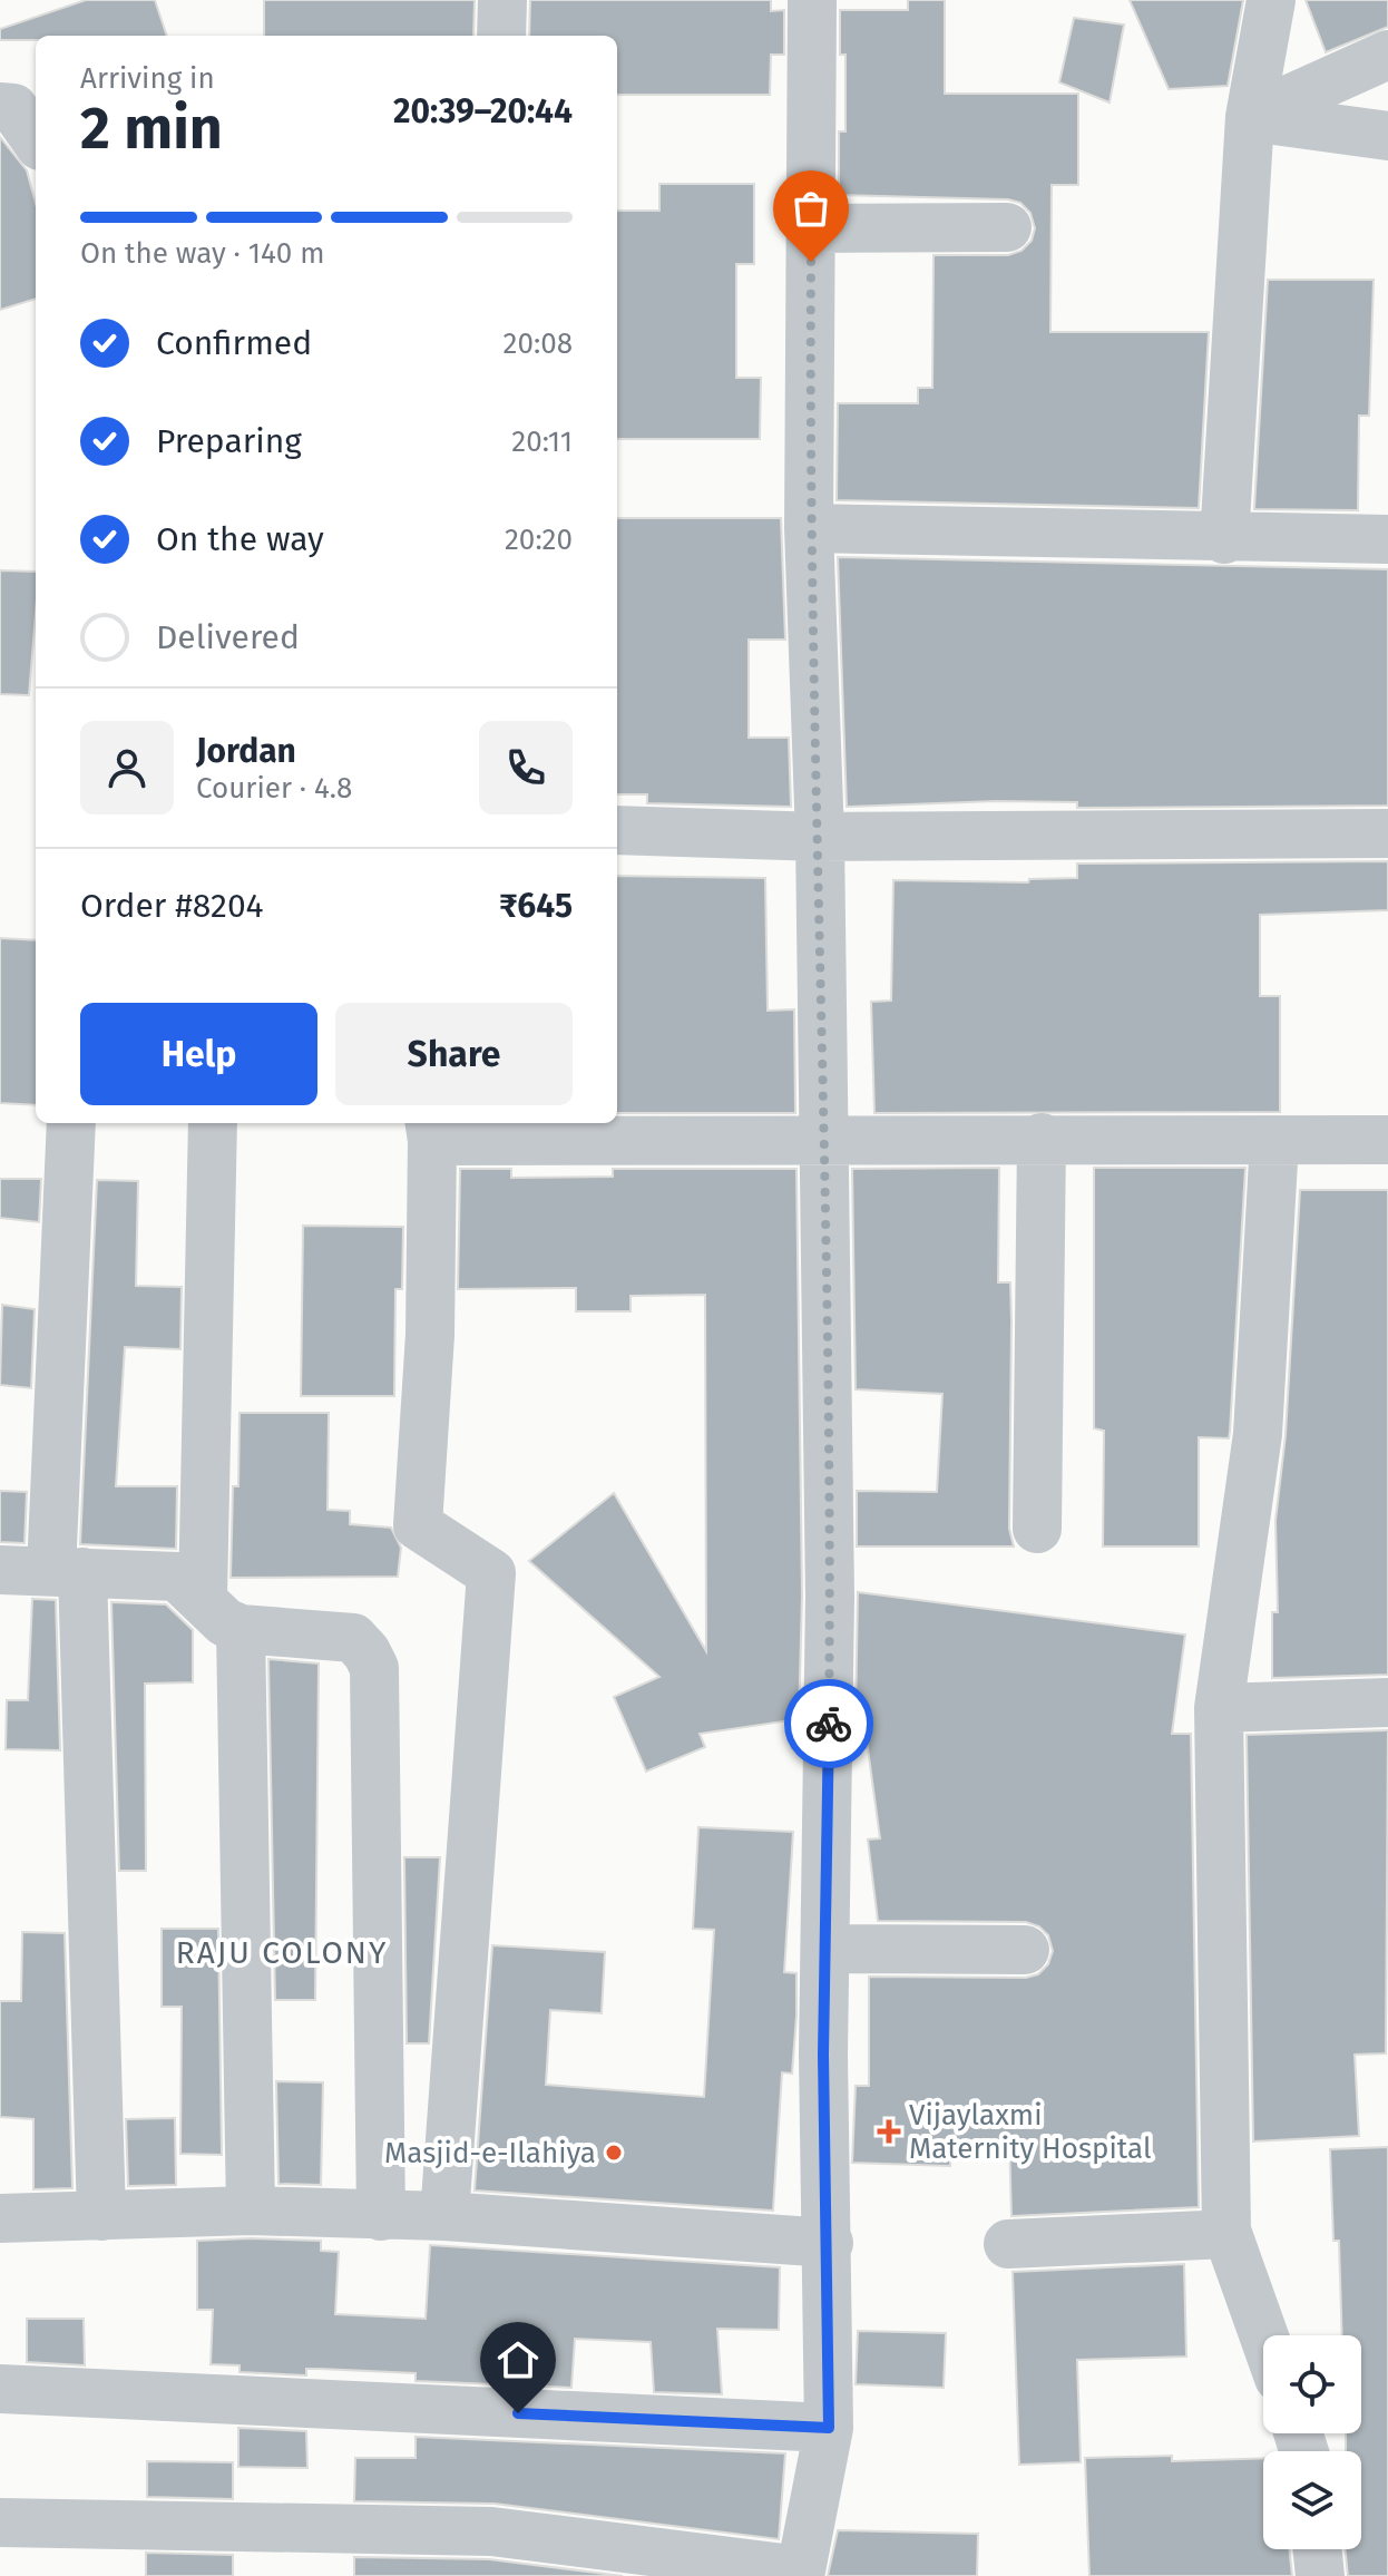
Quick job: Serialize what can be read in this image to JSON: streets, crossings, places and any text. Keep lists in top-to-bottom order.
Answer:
{
  "districts": ["RAJU COLONY"],
  "places": {
    "health": ["Vijaylaxmi Maternity Hospital"],
    "other": ["Masjid-e-Ilahiya"]
  },
  "page": {
    "heading": ["2 min", "Arriving in", "20:39–20:44"],
    "panel": [
      "Jordan",
      "Courier · 4.8",
      "Order #8204",
      "₹645"
    ],
    "bar": "On the way · 140 m",
    "list": [
      ["Confirmed", "20:08"],
      ["Preparing", "20:11"],
      ["On the way", "20:20"],
      "Delivered"
    ],
    "buttons": ["Help", "Share"]
  }
}
